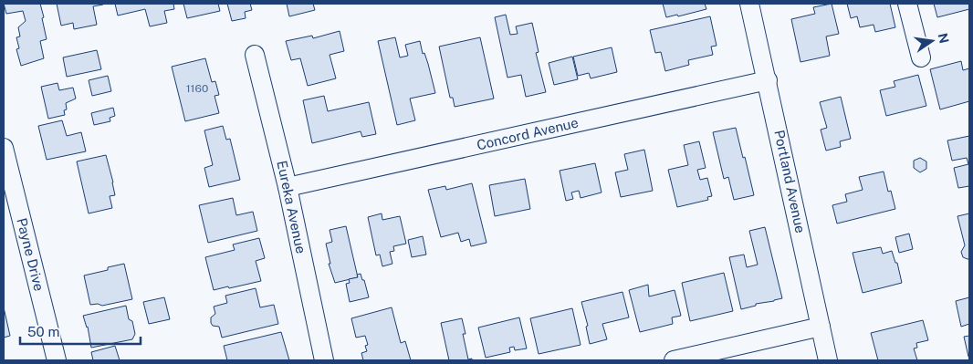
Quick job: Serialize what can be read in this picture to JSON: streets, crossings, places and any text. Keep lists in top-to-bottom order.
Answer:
{
  "streets": {
    "street": [
      "Concord Avenue",
      "Portland Avenue",
      "Eureka Avenue",
      "Payne Drive"
    ]
  },
  "crossings": [
    ["Concord Avenue", "Portland Avenue"],
    ["Concord Avenue", "Eureka Avenue"]
  ],
  "house_numbers": ["1160"],
  "scale_bar": "50 m",
  "north": "right"
}
